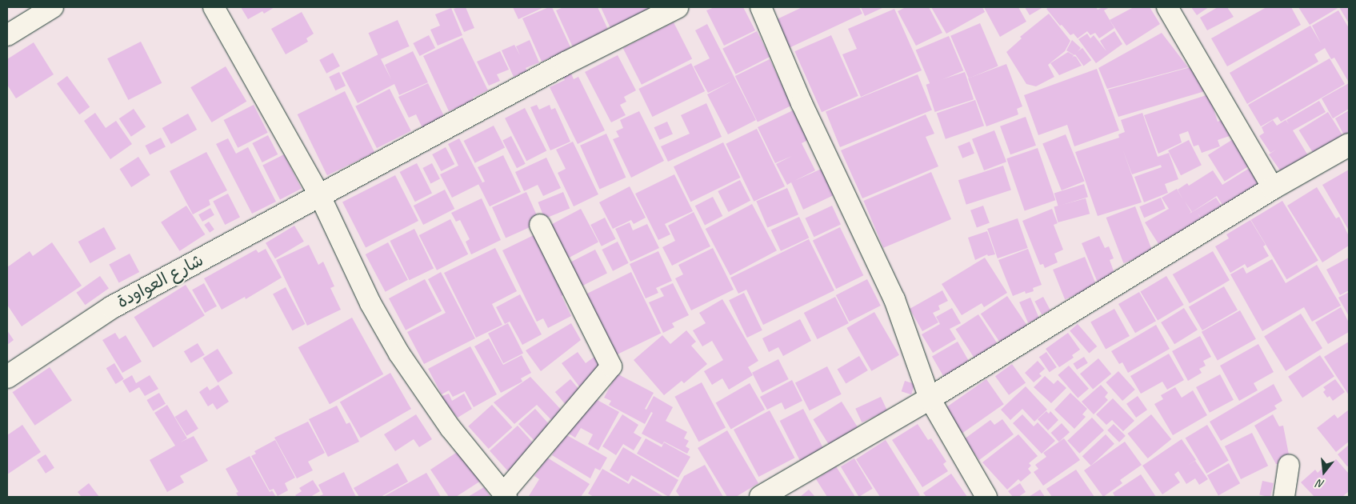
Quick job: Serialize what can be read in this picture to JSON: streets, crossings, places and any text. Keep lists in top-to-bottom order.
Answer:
{
  "streets": {
    "street": ["شارع العواودة"]
  },
  "north": "bottom"
}
